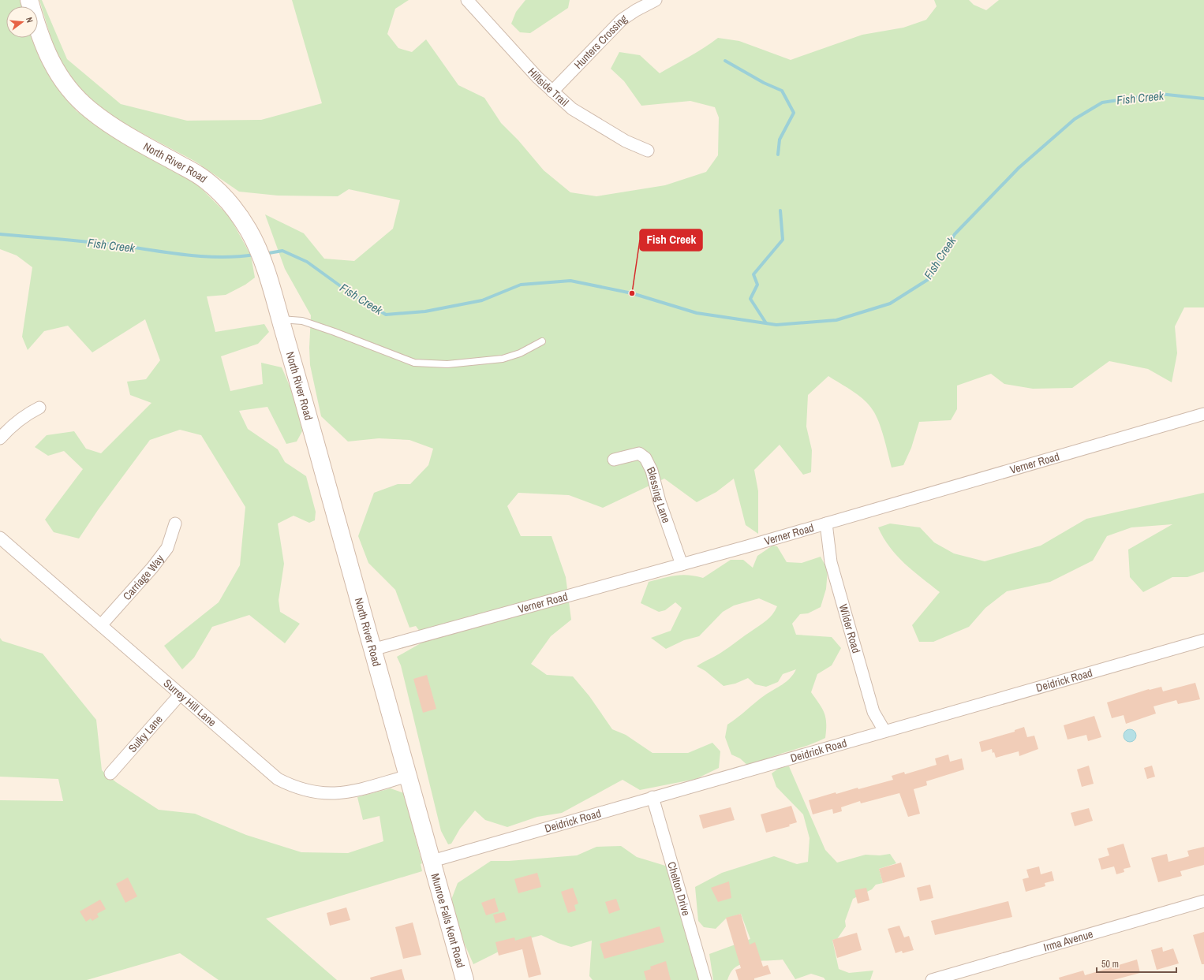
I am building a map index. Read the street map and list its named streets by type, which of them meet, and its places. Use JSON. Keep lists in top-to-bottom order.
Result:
{
  "streets": {
    "street": [
      "Hunters Crossing",
      "Hillside Trail",
      "North River Road",
      "Verner Road",
      "Blessing Lane",
      "Carriage Way",
      "Wilder Road",
      "Deidrick Road",
      "Surrey Hill Lane",
      "Sulky Lane",
      "Chelton Drive",
      "Munroe Falls Kent Road",
      "Irma Avenue"
    ]
  },
  "crossings": [
    ["Hunters Crossing", "Hillside Trail"],
    ["North River Road", "Verner Road"],
    ["North River Road", "Deidrick Road"],
    ["North River Road", "Surrey Hill Lane"],
    ["North River Road", "Munroe Falls Kent Road"],
    ["Verner Road", "Blessing Lane"],
    ["Verner Road", "Wilder Road"],
    ["Carriage Way", "Surrey Hill Lane"],
    ["Wilder Road", "Deidrick Road"],
    ["Deidrick Road", "Chelton Drive"],
    ["Deidrick Road", "Munroe Falls Kent Road"],
    ["Surrey Hill Lane", "Sulky Lane"]
  ],
  "water": ["Fish Creek"],
  "places": ["Fish Creek"],
  "scale_bar": "50 m",
  "north": "right"
}
